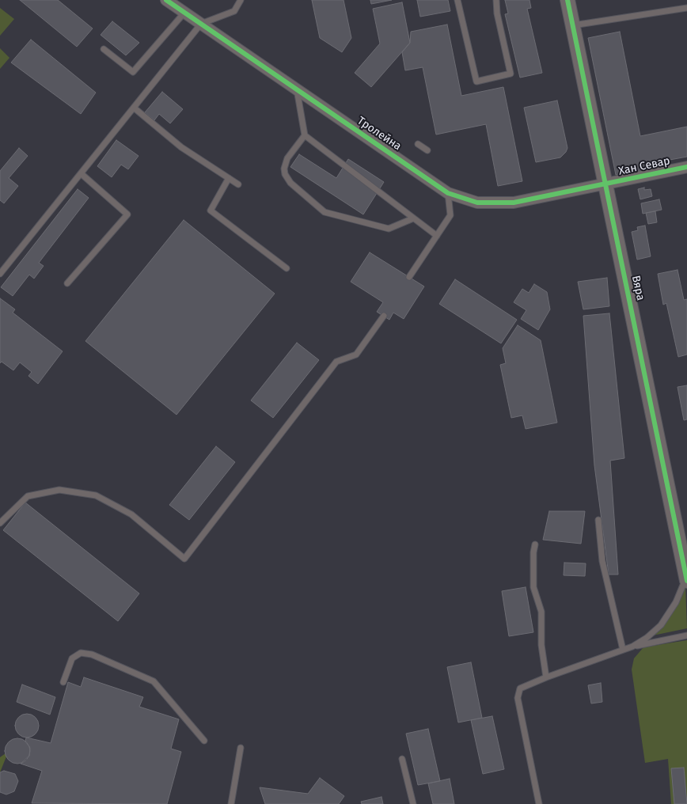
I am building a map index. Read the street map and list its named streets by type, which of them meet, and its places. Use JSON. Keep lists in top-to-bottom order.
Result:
{
  "streets": {
    "street": ["Тролейна", "Хан Севар", "Вяра"]
  },
  "crossings": [
    ["Тролейна", "Хан Севар"],
    ["Тролейна", "Вяра"],
    ["Хан Севар", "Вяра"]
  ]
}
